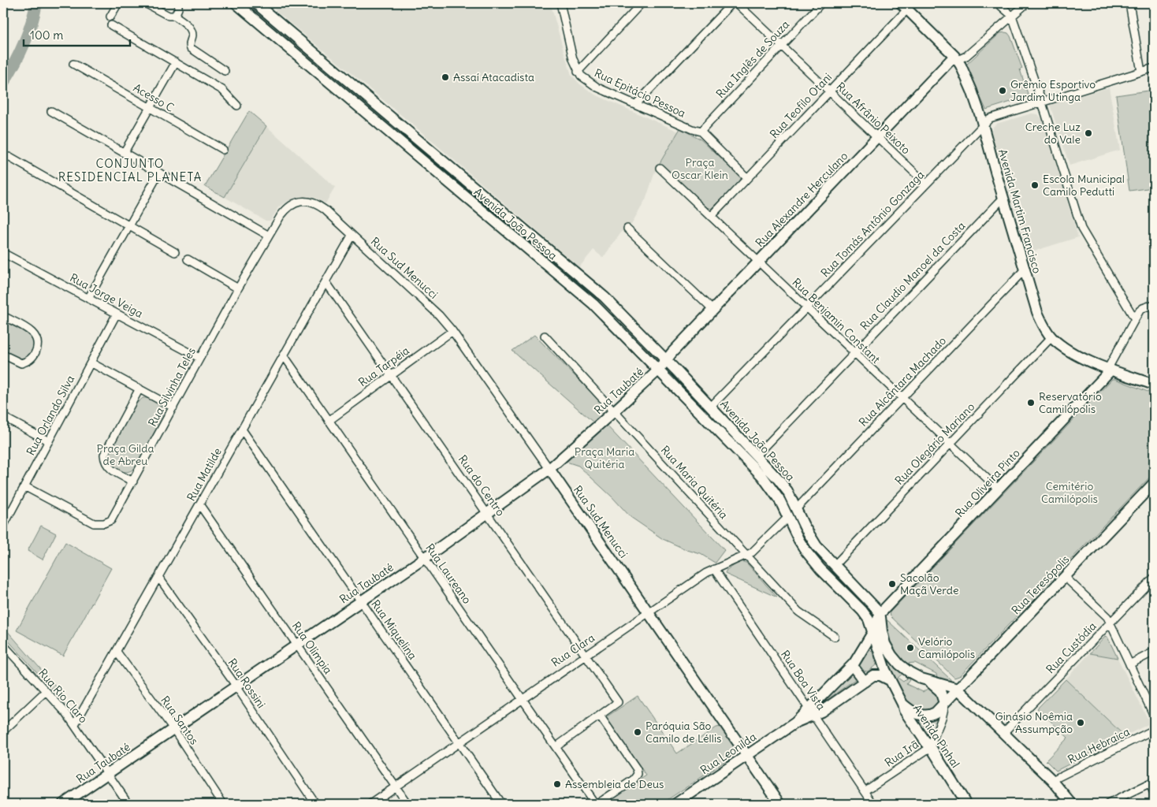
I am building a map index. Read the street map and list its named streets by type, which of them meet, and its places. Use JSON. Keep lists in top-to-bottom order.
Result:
{
  "streets": {
    "main road": [
      "Rua Alexandre Herculano",
      "Avenida Martim Francisco",
      "Avenida João Pessoa",
      "Rua Sud Menucci",
      "Rua Taubaté",
      "Rua Oliveira Pinto",
      "Rua Teresópolis",
      "Avenida Pinhal",
      "Rua Leonilda"
    ],
    "street": [
      "Rua Inglês de Souza",
      "Rua Epitácio Pessoa",
      "Acesso C",
      "Rua Teofilo Otani",
      "Rua Afrânio Peixoto",
      "Rua Tomás Antônio Gonzaga",
      "Rua Claudio Manoel da Costa",
      "Rua Jorge Veiga",
      "Rua Benjamin Constant",
      "Rua Tarpéia",
      "Rua Alcântara Machado",
      "Rua Silvinha Teles",
      "Rua Orlando Silva",
      "Rua Olegário Mariano",
      "Rua Matilde",
      "Rua Maria Quitéria",
      "Rua do Centro",
      "Rua Laureano",
      "Rua Miquelina",
      "Rua Olímpia",
      "Rua Custódia",
      "Rua Clara",
      "Rua Boa Vista",
      "Rua Rossini",
      "Rua Rio Claro",
      "Rua Santos",
      "Rua Hebraica",
      "Rua Irã"
    ]
  },
  "crossings": [
    ["Rua Inglês de Souza", "Rua Epitácio Pessoa"],
    ["Rua Inglês de Souza", "Rua Afrânio Peixoto"],
    ["Rua Epitácio Pessoa", "Rua Teofilo Otani"],
    ["Rua Teofilo Otani", "Rua Afrânio Peixoto"],
    ["Rua Teofilo Otani", "Avenida Martim Francisco"],
    ["Rua Teofilo Otani", "Rua Benjamin Constant"],
    ["Rua Afrânio Peixoto", "Rua Alexandre Herculano"],
    ["Rua Afrânio Peixoto", "Rua Tomás Antônio Gonzaga"],
    ["Rua Alexandre Herculano", "Avenida Martim Francisco"],
    ["Rua Alexandre Herculano", "Avenida João Pessoa"],
    ["Rua Alexandre Herculano", "Rua Benjamin Constant"],
    ["Rua Alexandre Herculano", "Rua Taubaté"],
    ["Avenida Martim Francisco", "Rua Tomás Antônio Gonzaga"],
    ["Avenida Martim Francisco", "Rua Claudio Manoel da Costa"],
    ["Avenida Martim Francisco", "Rua Alcântara Machado"],
    ["Avenida Martim Francisco", "Rua Olegário Mariano"],
    ["Avenida Martim Francisco", "Rua Oliveira Pinto"],
    ["Avenida João Pessoa", "Rua Tomás Antônio Gonzaga"],
    ["Avenida João Pessoa", "Rua Claudio Manoel da Costa"],
    ["Avenida João Pessoa", "Rua Alcântara Machado"],
    ["Avenida João Pessoa", "Rua Taubaté"],
    ["Avenida João Pessoa", "Rua Olegário Mariano"],
    ["Avenida João Pessoa", "Rua Oliveira Pinto"],
    ["Avenida João Pessoa", "Rua Clara"],
    ["Avenida João Pessoa", "Avenida Pinhal"],
    ["Rua Tomás Antônio Gonzaga", "Rua Benjamin Constant"],
    ["Rua Sud Menucci", "Rua Tarpéia"],
    ["Rua Sud Menucci", "Rua Silvinha Teles"],
    ["Rua Sud Menucci", "Rua Taubaté"],
    ["Rua Sud Menucci", "Rua Matilde"],
    ["Rua Sud Menucci", "Rua Clara"],
    ["Rua Sud Menucci", "Rua Leonilda"],
    ["Rua Claudio Manoel da Costa", "Rua Benjamin Constant"],
    ["Rua Jorge Veiga", "Rua Silvinha Teles"],
    ["Rua Jorge Veiga", "Rua Orlando Silva"],
    ["Rua Benjamin Constant", "Rua Alcântara Machado"],
    ["Rua Benjamin Constant", "Rua Olegário Mariano"],
    ["Rua Benjamin Constant", "Rua Oliveira Pinto"],
    ["Rua Tarpéia", "Rua do Centro"],
    ["Rua Tarpéia", "Rua Laureano"],
    ["Rua Silvinha Teles", "Rua Orlando Silva"],
    ["Rua Taubaté", "Rua Maria Quitéria"],
    ["Rua Taubaté", "Rua do Centro"],
    ["Rua Taubaté", "Rua Laureano"],
    ["Rua Taubaté", "Rua Miquelina"],
    ["Rua Taubaté", "Rua Olímpia"],
    ["Rua Taubaté", "Rua Rossini"],
    ["Rua Taubaté", "Rua Rio Claro"],
    ["Rua Taubaté", "Rua Santos"],
    ["Rua Matilde", "Rua do Centro"],
    ["Rua Matilde", "Rua Laureano"],
    ["Rua Matilde", "Rua Miquelina"],
    ["Rua Matilde", "Rua Olímpia"],
    ["Rua Matilde", "Rua Rossini"],
    ["Rua Matilde", "Rua Rio Claro"],
    ["Rua Matilde", "Rua Santos"],
    ["Rua Maria Quitéria", "Rua Clara"],
    ["Rua do Centro", "Rua Clara"],
    ["Rua Laureano", "Rua Clara"],
    ["Rua Teresópolis", "Avenida Pinhal"],
    ["Rua Teresópolis", "Rua Irã"],
    ["Rua Miquelina", "Rua Clara"],
    ["Rua Olímpia", "Rua Clara"],
    ["Rua Clara", "Rua Boa Vista"],
    ["Rua Boa Vista", "Rua Leonilda"],
    ["Rua Boa Vista", "Rua Irã"],
    ["Avenida Pinhal", "Rua Irã"]
  ],
  "districts": ["CONJUNTO RESIDENCIAL PLANETA"],
  "parks": [
    "Praça Oscar Klein",
    "Praça Gilda de Abreu",
    "Praça Maria Quitéria",
    "Cemitério Camilópolis"
  ],
  "places": [
    "Assaí Atacadista",
    "Grêmio Esportivo Jardim Utinga",
    "Creche Luz do Vale",
    "Escola Municipal Camilo Pedutti",
    "Reservatório Camilópolis",
    "Sacolão Maçã Verde",
    "Velório Camilópolis",
    "Ginásio Noêmia Assumpção",
    "Paróquia São Camilo de Léllis",
    "Assembleia de Deus"
  ],
  "scale_bar": "100 m"
}
